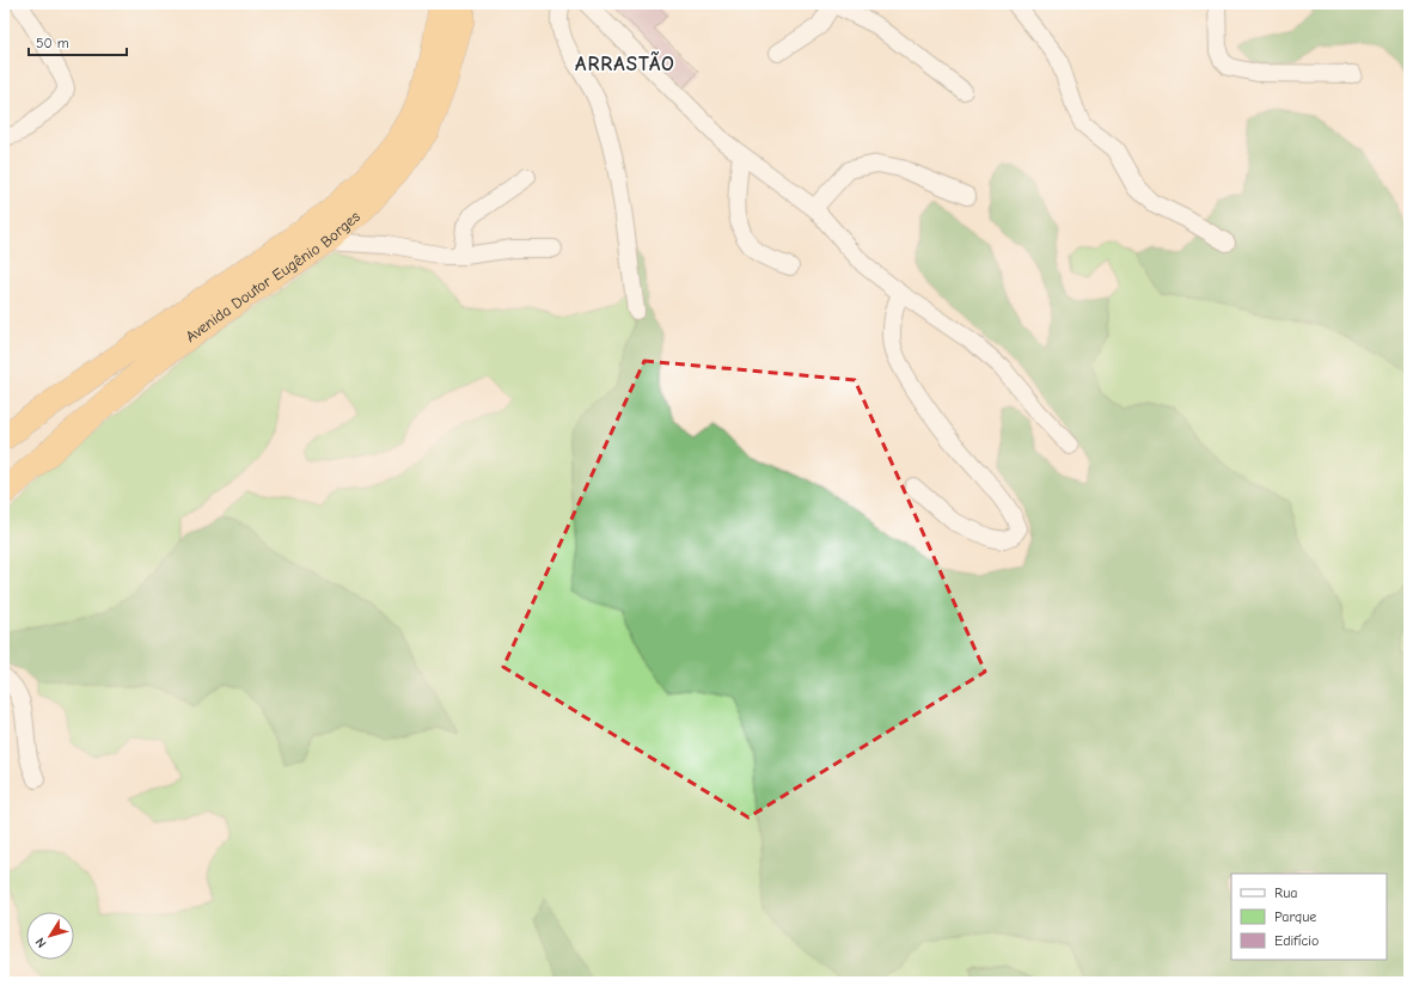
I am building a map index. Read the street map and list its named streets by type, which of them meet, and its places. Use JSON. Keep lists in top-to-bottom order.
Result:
{
  "streets": {
    "highway": ["Avenida Doutor Eugênio Borges"]
  },
  "districts": ["ARRASTÃO"],
  "legend": ["Rua", "Parque", "Edifício"],
  "scale_bar": "50 m",
  "north": "bottom left"
}
